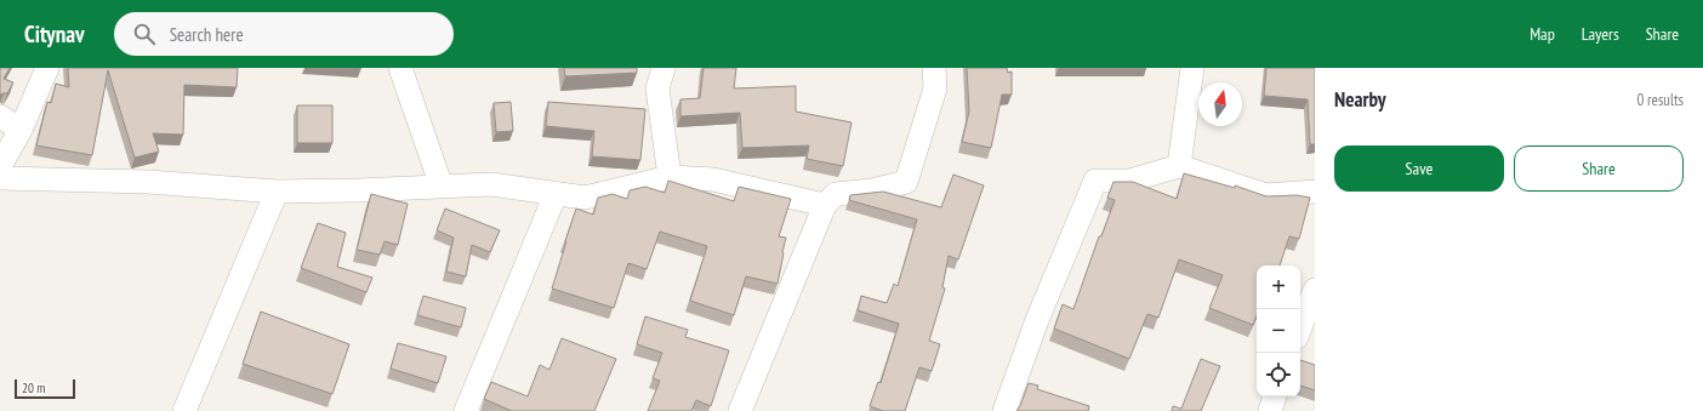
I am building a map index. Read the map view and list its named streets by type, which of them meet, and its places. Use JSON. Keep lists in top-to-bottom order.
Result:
{
  "scale_bar": "20 m",
  "north": "top",
  "page": {
    "header": "Citynav",
    "search": "Search here",
    "nav": ["Map", "Layers", "Share"],
    "heading": ["Nearby", "0 results"],
    "buttons": ["Save", "Share"],
    "map_buttons": ["+", "−"],
    "scale": "20 m"
  }
}
